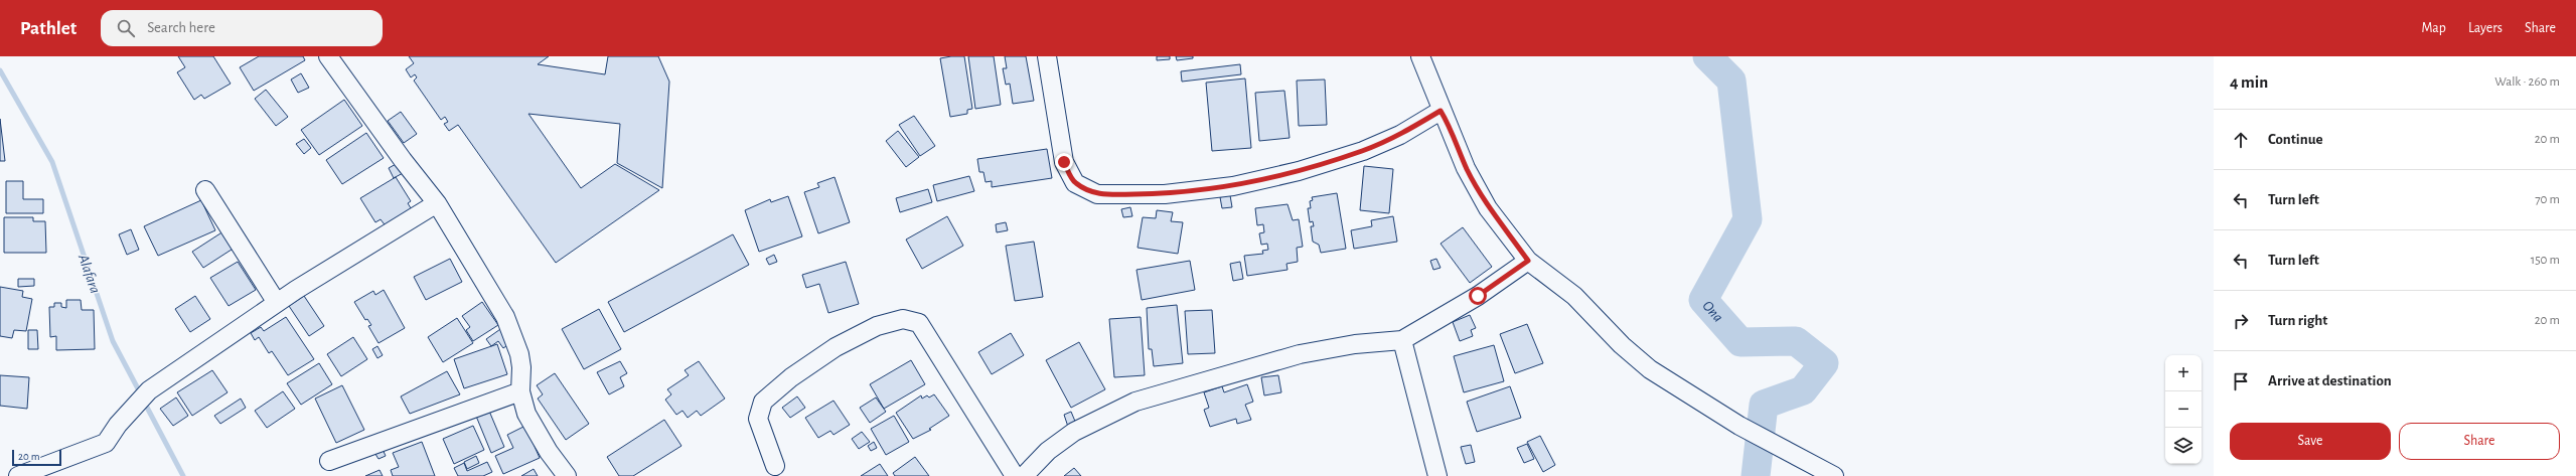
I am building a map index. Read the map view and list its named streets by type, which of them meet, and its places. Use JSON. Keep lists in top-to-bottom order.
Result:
{
  "water": ["Alafara", "Ona"],
  "scale_bar": "20 m",
  "page": {
    "header": "Pathlet",
    "search": "Search here",
    "nav": ["Map", "Layers", "Share"],
    "heading": ["4 min", "Walk · 260 m"],
    "list": [
      ["Continue", "20 m"],
      ["Turn left", "70 m"],
      ["Turn left", "150 m"],
      ["Turn right", "20 m"],
      "Arrive at destination"
    ],
    "map_buttons": ["+", "−"],
    "buttons": ["Save", "Share"],
    "scale": "20 m"
  }
}
